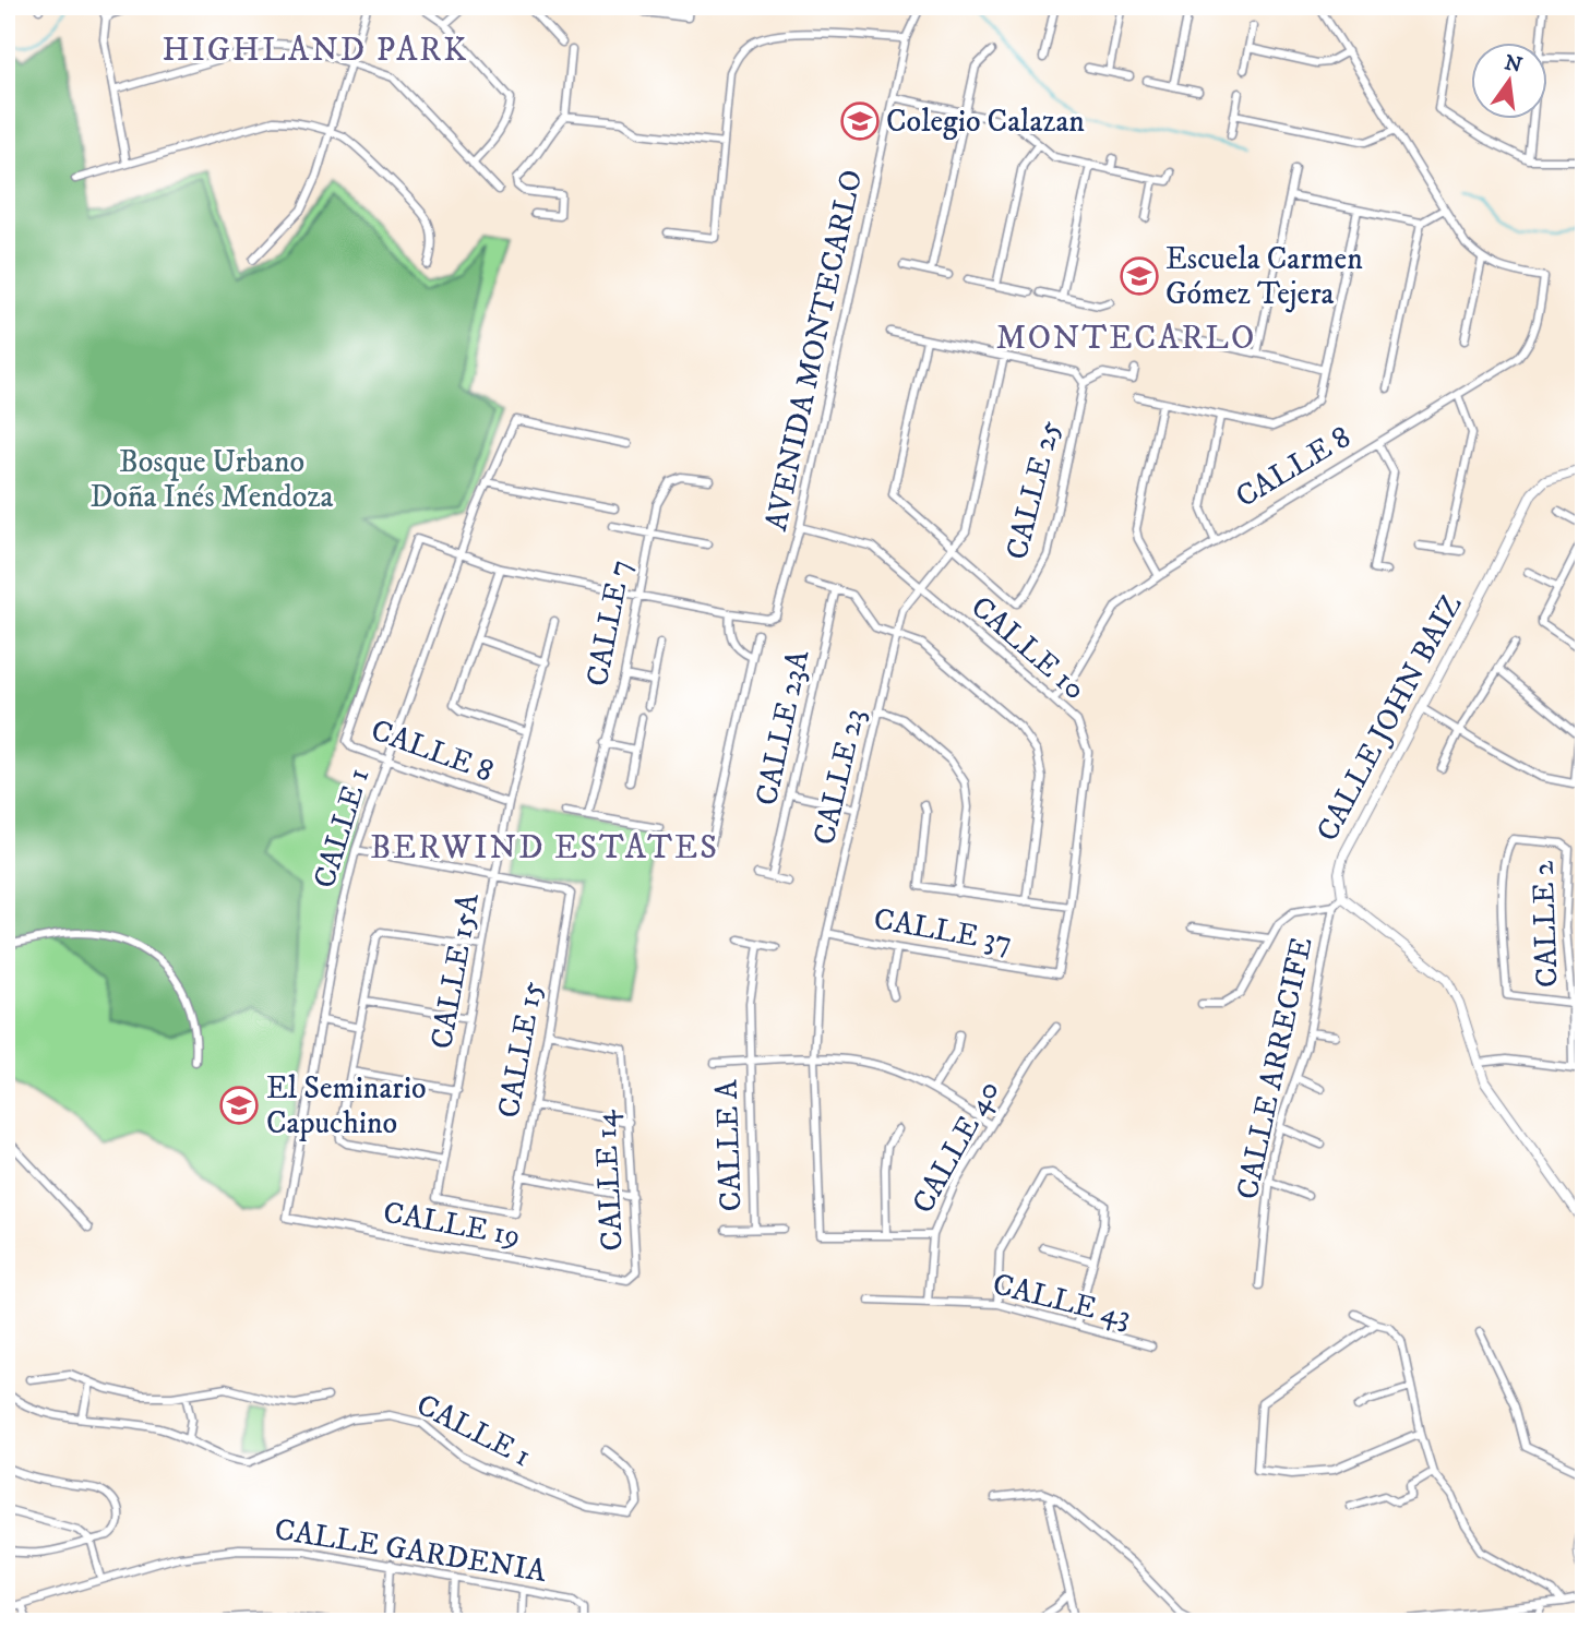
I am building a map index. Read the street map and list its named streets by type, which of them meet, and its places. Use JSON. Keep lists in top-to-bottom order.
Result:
{
  "streets": {
    "street": [
      "AVENIDA MONTECARLO",
      "CALLE 8",
      "CALLE 25",
      "CALLE 7",
      "CALLE 10",
      "CALLE JOHN BAIZ",
      "CALLE 23A",
      "CALLE 23",
      "CALLE 1",
      "CALLE 2",
      "CALLE 37",
      "CALLE 15A",
      "CALLE 15",
      "CALLE ARRECIFE",
      "CALLE A",
      "CALLE 40",
      "CALLE 14",
      "CALLE 19",
      "CALLE 43",
      "CALLE GARDENIA"
    ]
  },
  "crossings": [
    ["AVENIDA MONTECARLO", "CALLE 10"],
    ["CALLE 8", "CALLE 10"],
    ["CALLE 8", "CALLE 1"],
    ["CALLE 8", "CALLE 15A"],
    ["CALLE 25", "CALLE 23"],
    ["CALLE 10", "CALLE 23"],
    ["CALLE 10", "CALLE 37"],
    ["CALLE 23", "CALLE 37"],
    ["CALLE 1", "CALLE 19"],
    ["CALLE 15A", "CALLE 15"],
    ["CALLE 15", "CALLE 14"],
    ["CALLE 40", "CALLE 43"],
    ["CALLE 14", "CALLE 19"]
  ],
  "districts": ["HIGHLAND PARK", "MONTECARLO", "BERWIND ESTATES"],
  "parks": ["Bosque Urbano Doña Inés Mendoza"],
  "places": {
    "school or university": ["Colegio Calazan", "Escuela Carmen Gómez Tejera", "El Seminario Capuchino"]
  },
  "north": "top"
}
